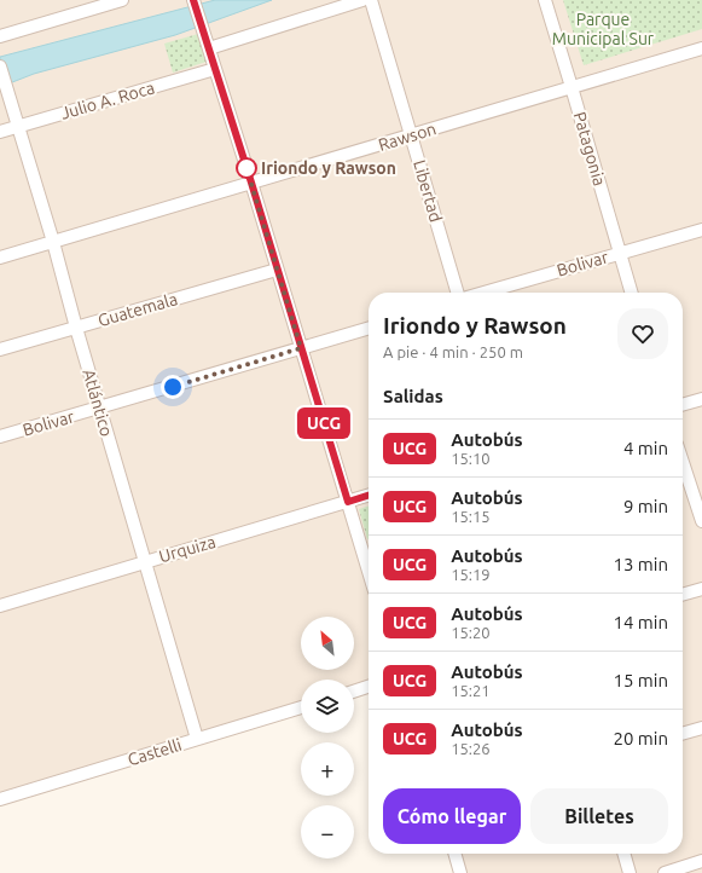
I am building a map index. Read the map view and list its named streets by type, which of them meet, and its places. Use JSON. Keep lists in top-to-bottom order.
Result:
{
  "streets": {
    "street": [
      "Julio A. Roca",
      "Rawson",
      "Patagonia",
      "Libertad",
      "Bolivar",
      "Guatemala",
      "Atlántico",
      "Urquiza",
      "Castelli"
    ]
  },
  "crossings": [
    ["Julio A. Roca", "Atlántico"],
    ["Rawson", "Patagonia"],
    ["Rawson", "Libertad"],
    ["Rawson", "Atlántico"],
    ["Patagonia", "Bolivar"],
    ["Bolivar", "Atlántico"],
    ["Guatemala", "Atlántico"],
    ["Atlántico", "Urquiza"],
    ["Atlántico", "Castelli"]
  ],
  "parks": ["Parque Municipal Sur"],
  "places": ["Iriondo y Rawson"],
  "lines": ["bus line UCG"],
  "north": "top left",
  "page": {
    "on_map": "UCG",
    "heading": [
      ["Iriondo y Rawson", "A pie · 4 min · 250 m"],
      "Salidas"
    ],
    "list": [
      {
        "mark": "UCG",
        "name": "Autobús",
        "note": "15:10",
        "value": "4 min"
      },
      {
        "mark": "UCG",
        "name": "Autobús",
        "note": "15:15",
        "value": "9 min"
      },
      {
        "mark": "UCG",
        "name": "Autobús",
        "note": "15:19",
        "value": "13 min"
      },
      {
        "mark": "UCG",
        "name": "Autobús",
        "note": "15:20",
        "value": "14 min"
      },
      {
        "mark": "UCG",
        "name": "Autobús",
        "note": "15:21",
        "value": "15 min"
      },
      {
        "mark": "UCG",
        "name": "Autobús",
        "note": "15:26",
        "value": "20 min"
      }
    ],
    "map_buttons": ["+", "−"],
    "buttons": ["Cómo llegar", "Billetes"]
  }
}
